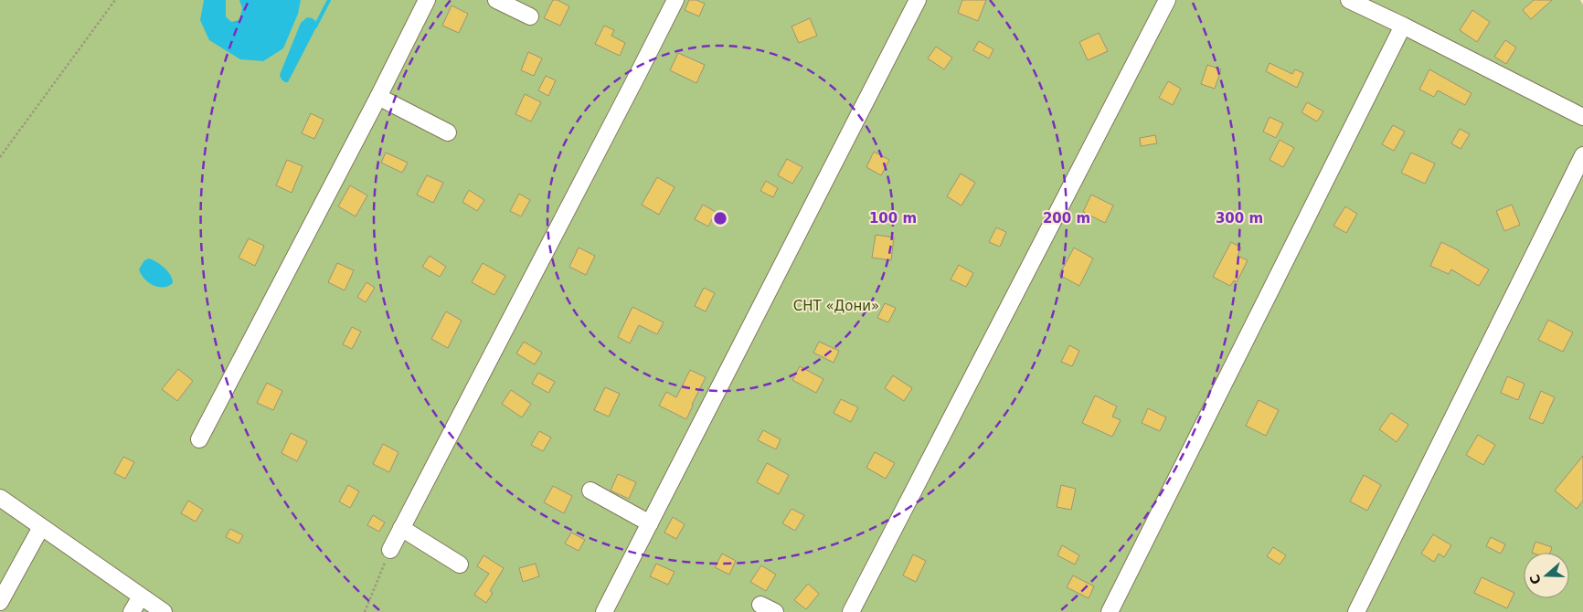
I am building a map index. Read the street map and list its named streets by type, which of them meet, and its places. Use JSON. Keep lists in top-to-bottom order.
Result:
{
  "parks": ["СНТ «Дони»"],
  "north": "left",
  "rings": ["100 m", "200 m", "300 m"]
}
